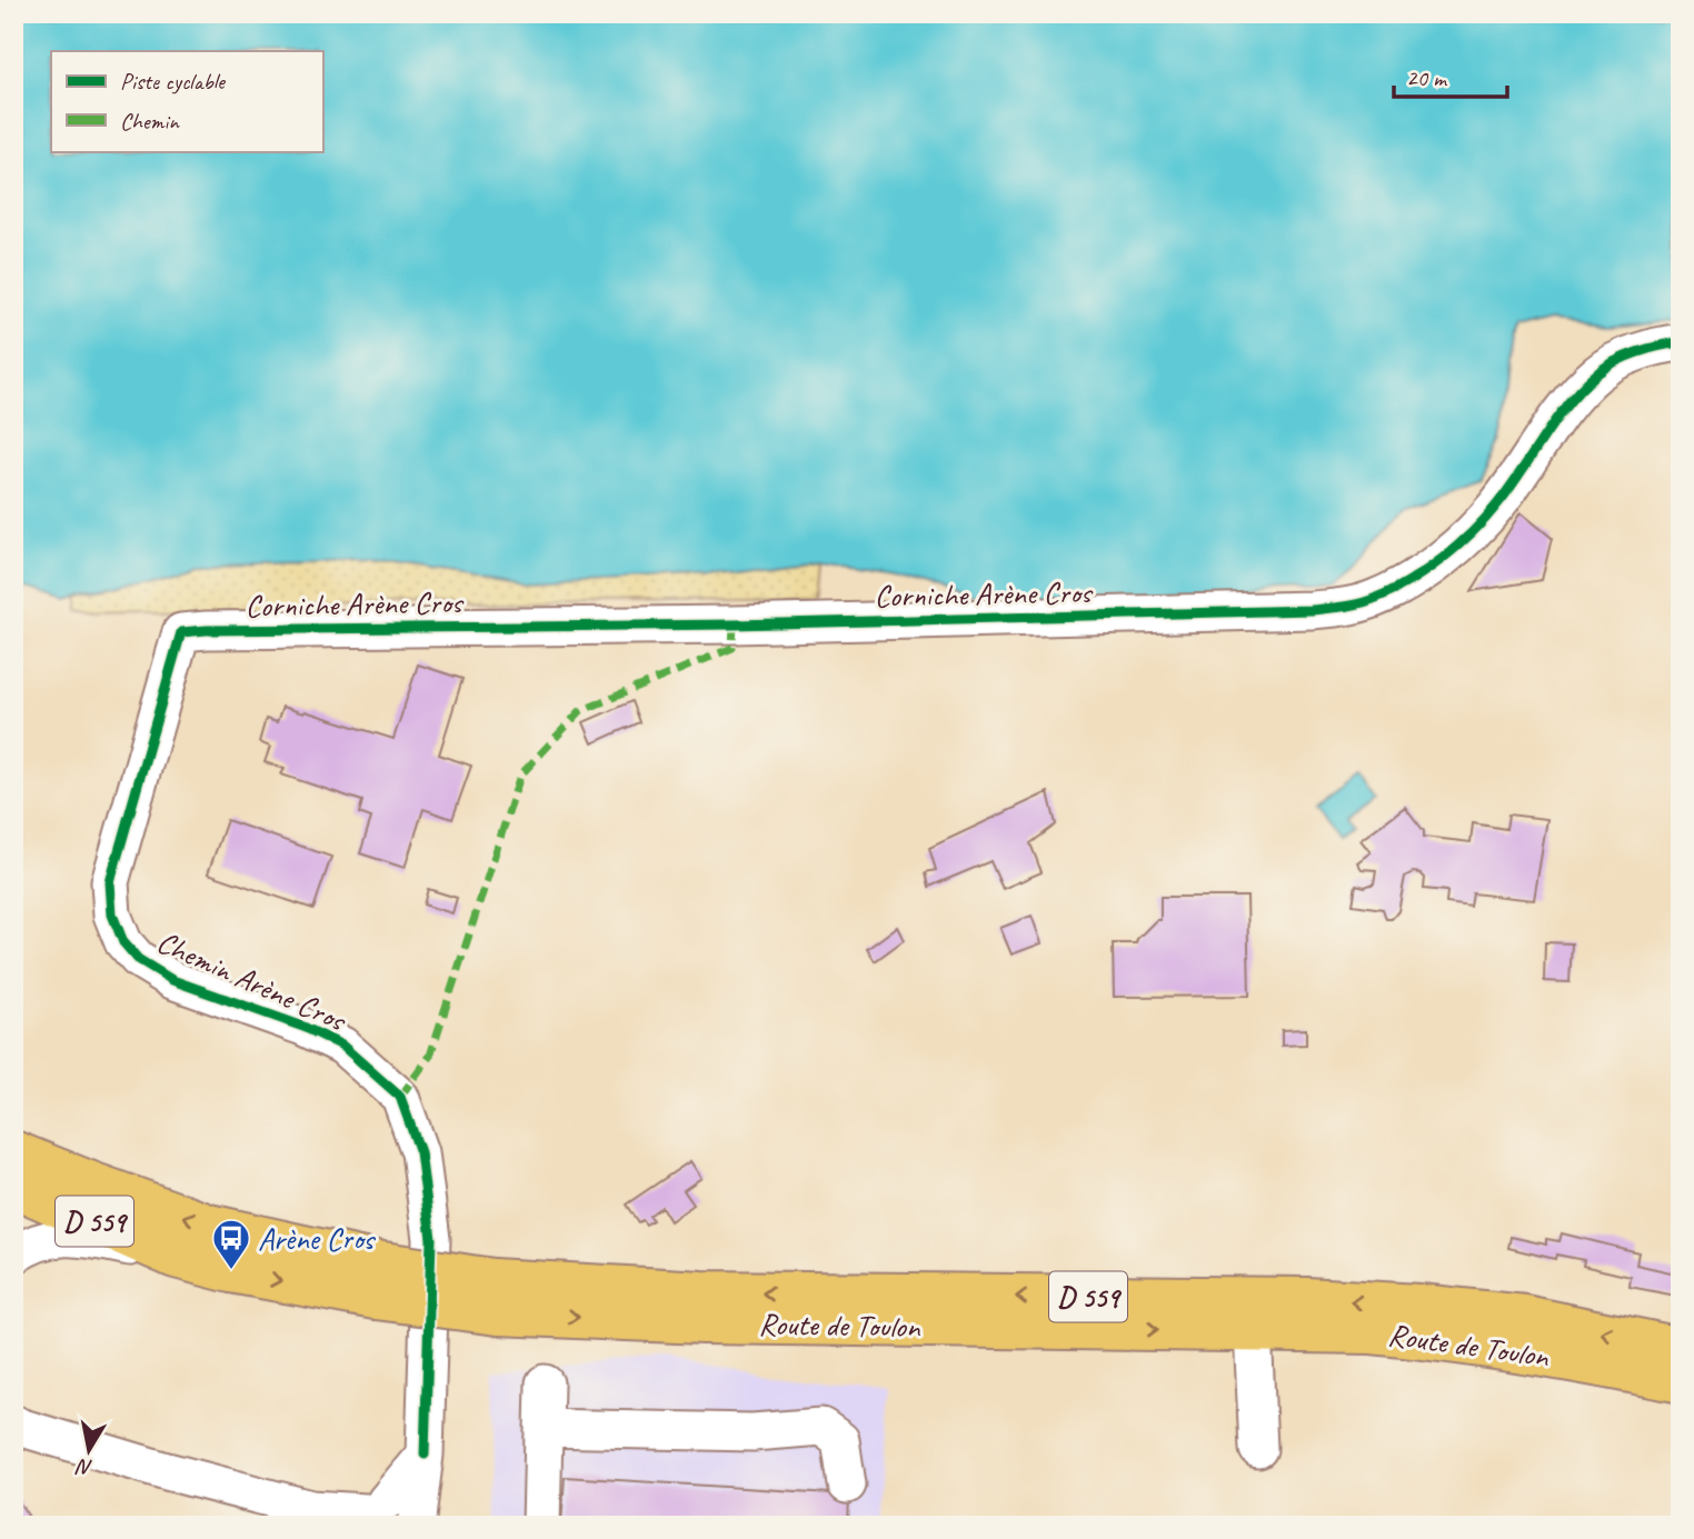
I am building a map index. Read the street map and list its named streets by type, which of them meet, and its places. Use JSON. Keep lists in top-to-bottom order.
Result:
{
  "streets": {
    "main road": ["D 559", "Route de Toulon"],
    "street": ["Corniche Arène Cros", "Chemin Arène Cros"]
  },
  "crossings": [
    ["Corniche Arène Cros", "Chemin Arène Cros"]
  ],
  "places": {
    "bus stop": ["Arène Cros"]
  },
  "legend": ["Piste cyclable", "Chemin"],
  "scale_bar": "20 m",
  "north": "bottom"
}
